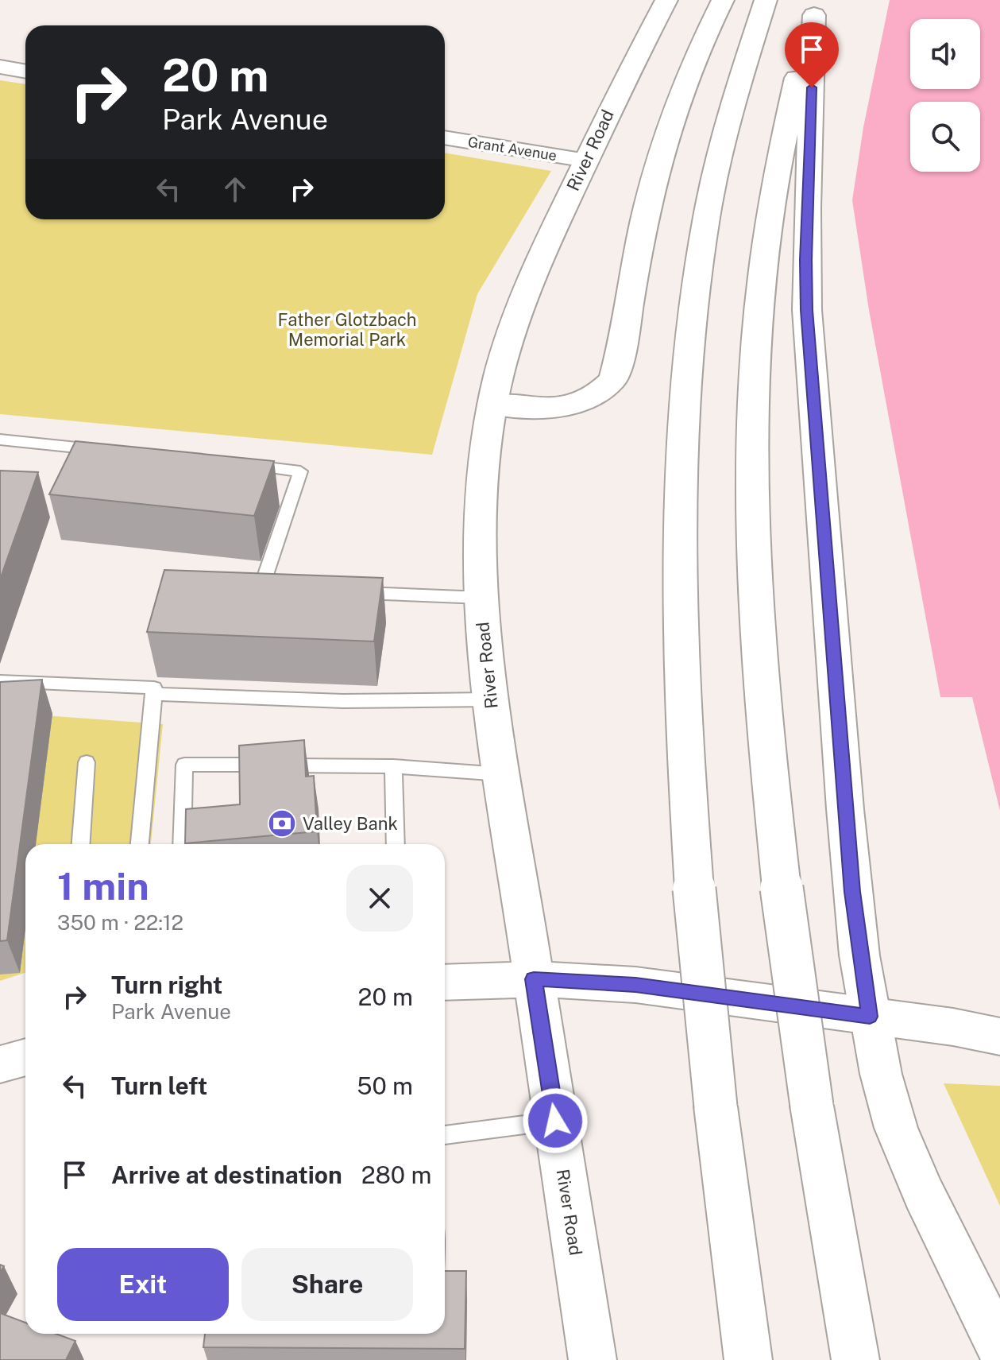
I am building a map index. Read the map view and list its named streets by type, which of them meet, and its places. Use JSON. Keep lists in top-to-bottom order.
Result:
{
  "streets": {
    "main road": ["River Road"],
    "street": ["Grant Avenue"]
  },
  "crossings": [
    ["Grant Avenue", "River Road"]
  ],
  "parks": ["Father Glotzbach Memorial Park"],
  "places": {
    "bank": ["Valley Bank"]
  },
  "page": {
    "turn": ["20 m", "Park Avenue"],
    "heading": ["1 min", "350 m · 22:12"],
    "list": [
      {
        "name": "Turn right",
        "note": "Park Avenue",
        "value": "20 m"
      },
      {
        "name": "Turn left",
        "value": "50 m"
      },
      {
        "name": "Arrive at destination",
        "value": "280 m"
      }
    ],
    "buttons": ["Exit", "Share"]
  }
}
